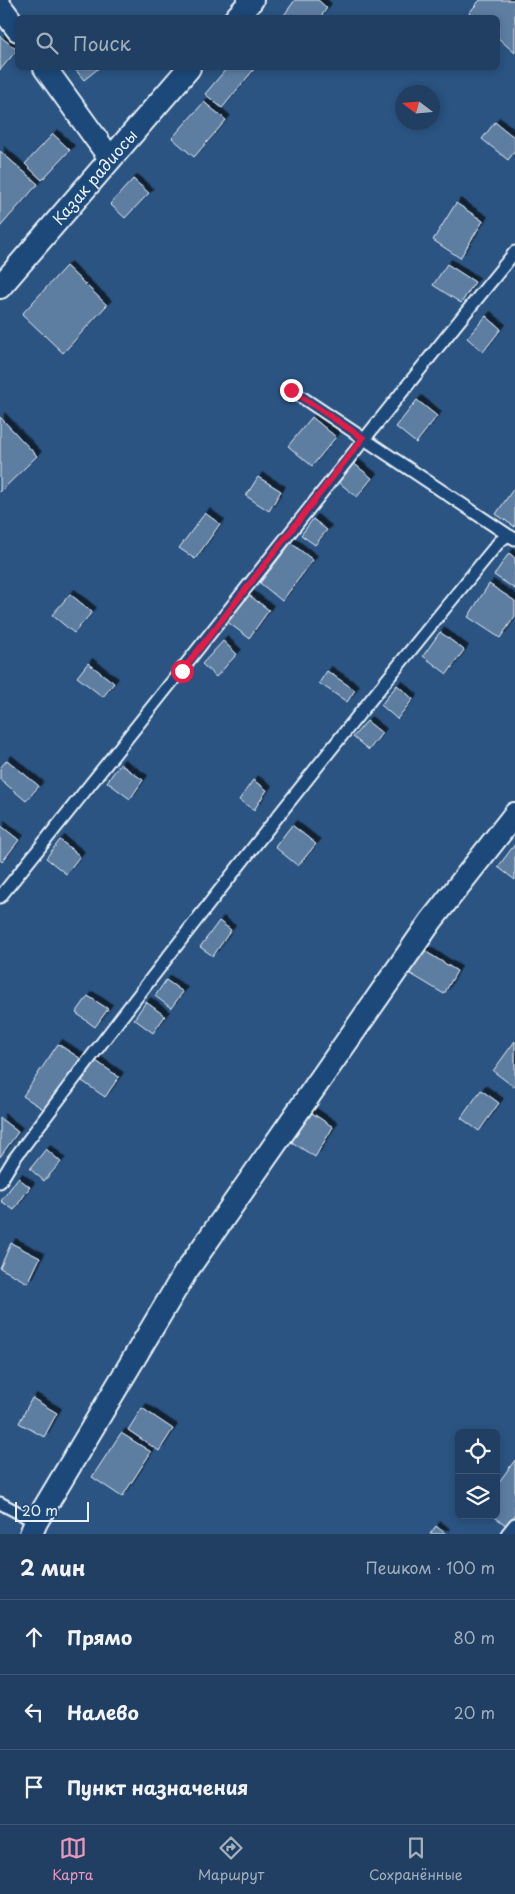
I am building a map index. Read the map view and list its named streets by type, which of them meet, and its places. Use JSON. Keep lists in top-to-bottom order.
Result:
{
  "streets": {
    "street": ["Казак радиосы"]
  },
  "scale_bar": "20 m",
  "north": "left",
  "page": {
    "search": "Поиск",
    "scale": "20 m",
    "heading": ["2 мин", "Пешком · 100 m"],
    "list": [
      ["Прямо", "80 m"],
      ["Налево", "20 m"],
      "Пункт назначения"
    ],
    "nav": ["Карта", "Маршрут", "Сохранённые"]
  }
}
